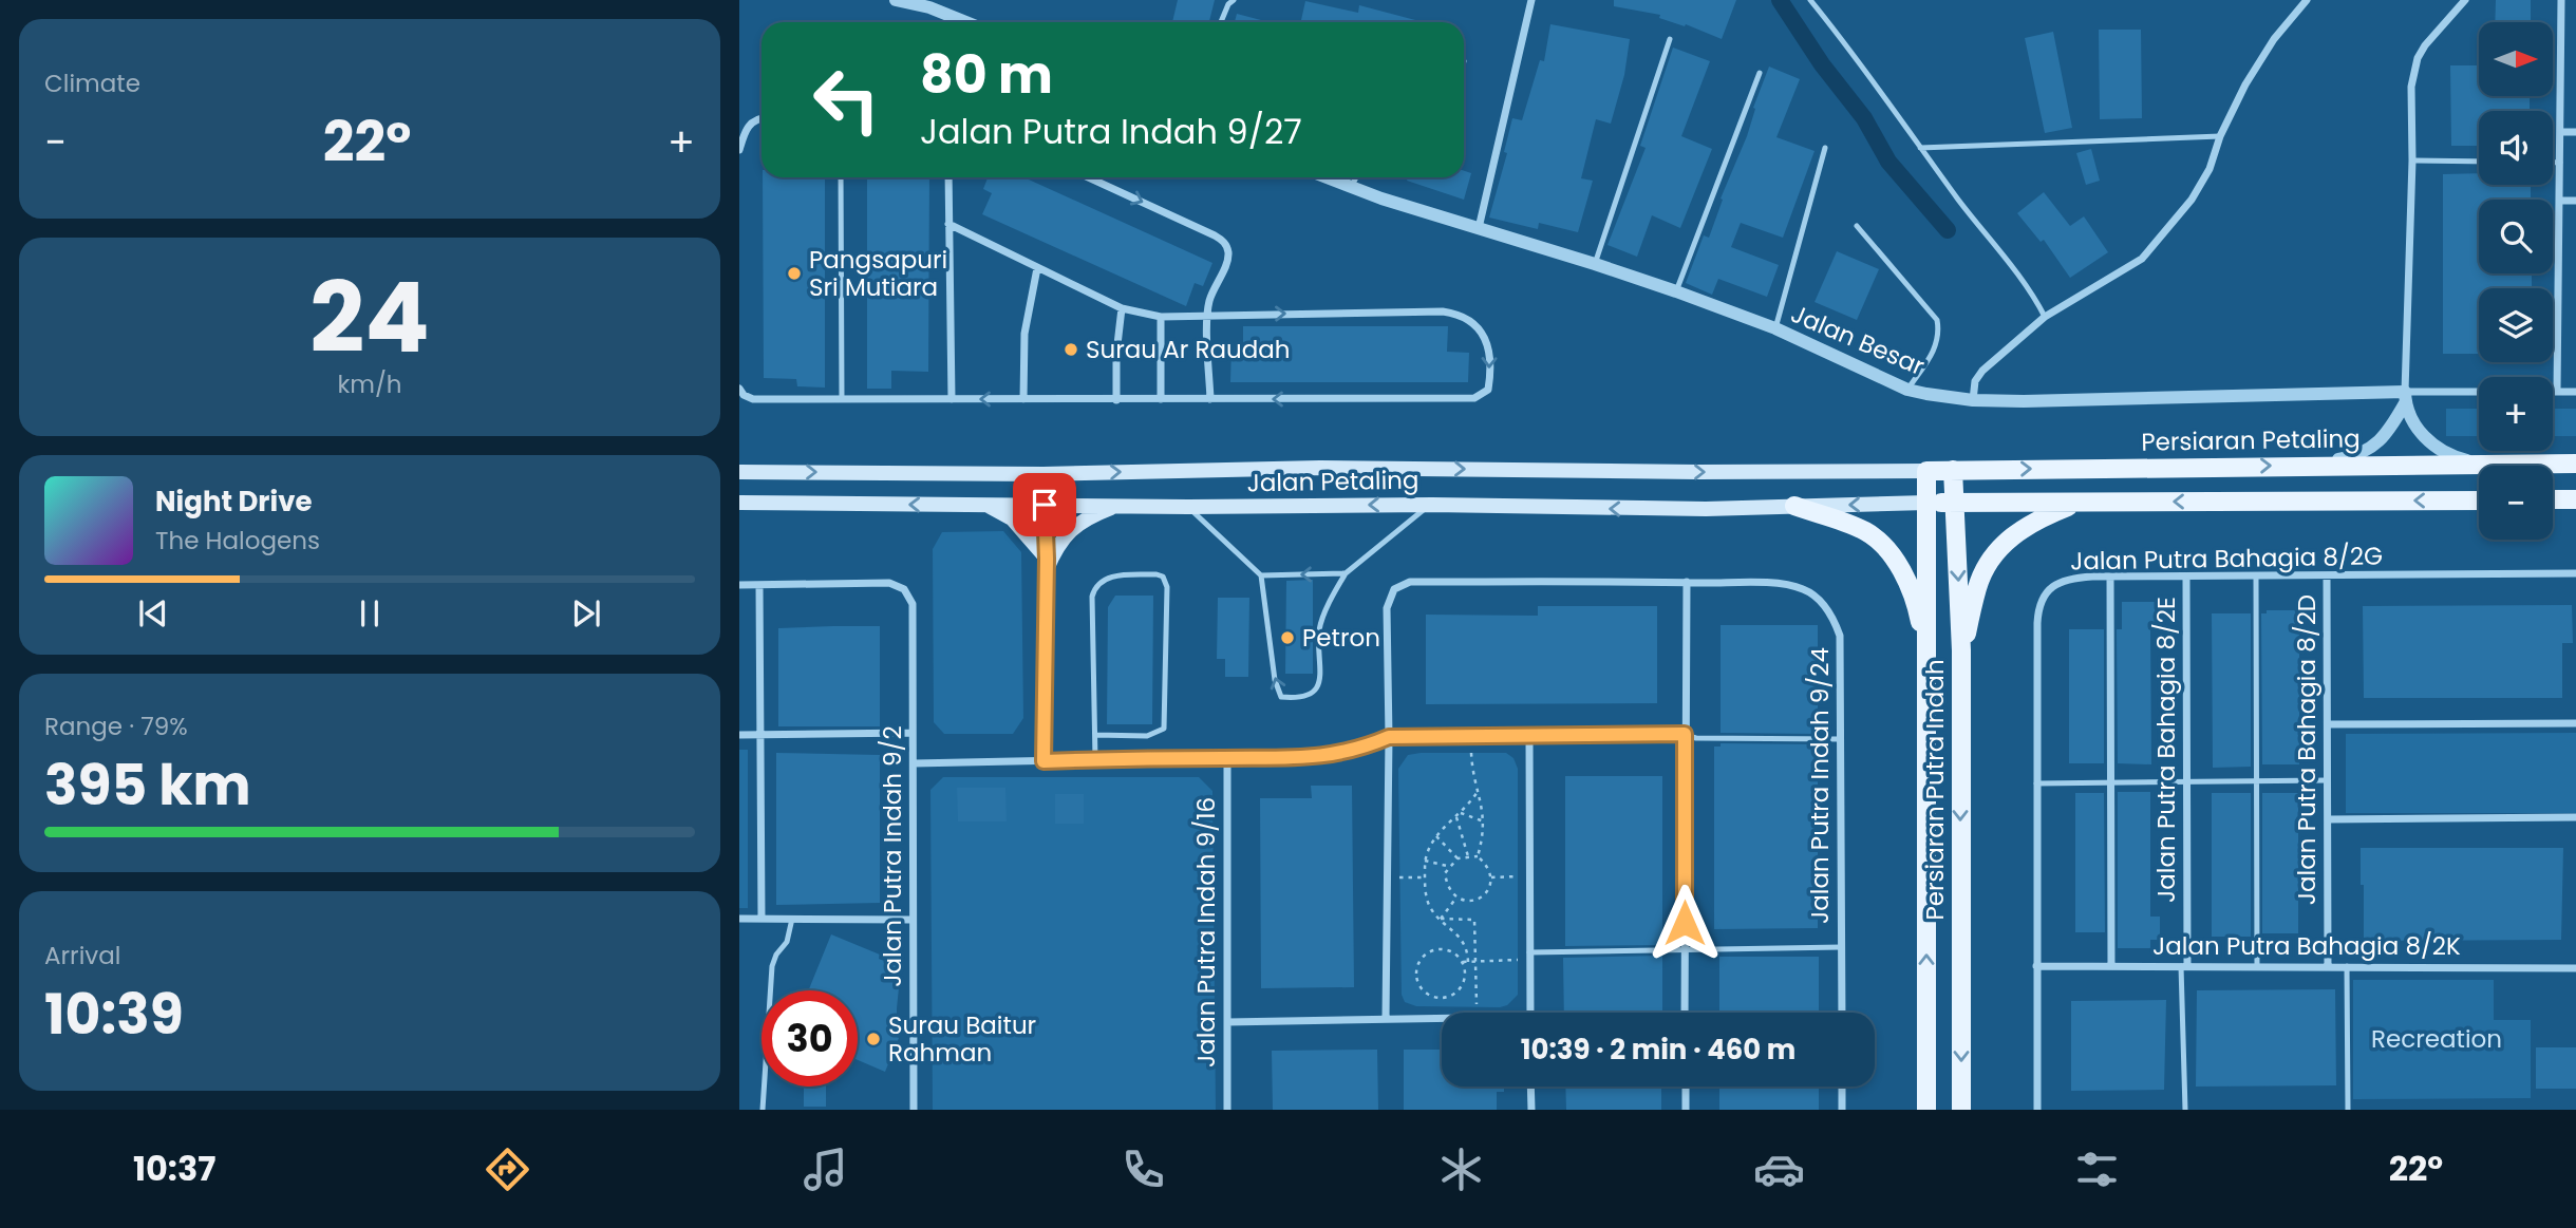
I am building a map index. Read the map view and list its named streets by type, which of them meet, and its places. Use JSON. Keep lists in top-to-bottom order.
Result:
{
  "streets": {
    "main road": ["Persiaran Petaling", "Jalan Petaling", "Persiaran Putra Indah"],
    "street": [
      "Jalan Besar",
      "Jalan Putra Bahagia 8/2G",
      "Jalan Putra Bahagia 8/2E",
      "Jalan Putra Bahagia 8/2D",
      "Jalan Putra Indah 9/24",
      "Jalan Putra Indah 9/2",
      "Jalan Putra Indah 9/16",
      "Jalan Putra Bahagia 8/2K"
    ]
  },
  "crossings": [
    ["Persiaran Petaling", "Jalan Petaling"],
    ["Persiaran Petaling", "Persiaran Putra Indah"],
    ["Jalan Petaling", "Persiaran Putra Indah"],
    ["Jalan Putra Bahagia 8/2G", "Jalan Putra Bahagia 8/2E"],
    ["Jalan Putra Bahagia 8/2G", "Jalan Putra Bahagia 8/2D"],
    ["Jalan Putra Bahagia 8/2G", "Jalan Putra Bahagia 8/2K"],
    ["Jalan Putra Bahagia 8/2E", "Jalan Putra Bahagia 8/2K"],
    ["Jalan Putra Bahagia 8/2D", "Jalan Putra Bahagia 8/2K"]
  ],
  "parks": ["Recreation"],
  "places": [
    "Pangsapuri Sri Mutiara",
    "Surau Ar Raudah",
    "Petron",
    "Surau Baitur Rahman"
  ],
  "north": "right",
  "page": {
    "tile": [
      "Climate",
      ["24", "km/h"],
      ["Range · 79%", "395 km"],
      ["Arrival", "10:39"]
    ],
    "map_buttons": ["+", "−"],
    "turn": ["80 m", "Jalan Putra Indah 9/27"],
    "heat": ["−", "22°", "+"],
    "song": ["Night Drive", "The Halogens"],
    "limit": "30",
    "trip": "10:39 · 2 min · 460 m",
    "tabs": ["10:37", "22°"]
  }
}
